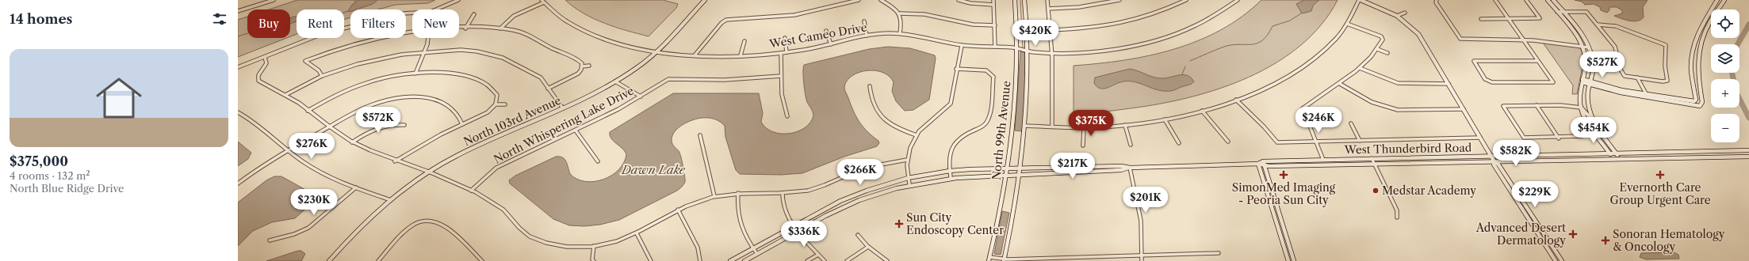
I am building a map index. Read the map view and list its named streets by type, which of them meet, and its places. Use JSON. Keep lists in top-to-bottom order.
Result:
{
  "streets": {
    "main road": ["North 103rd Avenue", "North 99th Avenue", "West Thunderbird Road"],
    "street": ["West Cameo Drive", "North Whispering Lake Drive"]
  },
  "crossings": [
    ["West Cameo Drive", "North 103rd Avenue"],
    ["West Cameo Drive", "North 99th Avenue"],
    ["North 99th Avenue", "West Thunderbird Road"]
  ],
  "water": ["Dawn Lake"],
  "places": {
    "health": [
      "SimonMed Imaging - Peoria Sun City",
      "Evernorth Care Group Urgent Care",
      "Sun City Endoscopy Center",
      "Advanced Desert Dermatology",
      "Sonoran Hematology & Oncology"
    ],
    "other": ["Medstar Academy"]
  },
  "page": {
    "heading": "14 homes",
    "map_buttons": ["+", "−"],
    "chip": [
      "Buy",
      "Rent",
      "Filters",
      "New"
    ],
    "price": [
      "$420K",
      "$527K",
      "$572K",
      "$246K",
      "$375K",
      "$454K",
      "$276K",
      "$582K",
      "$217K",
      "$266K",
      "$229K",
      "$201K",
      "$230K",
      "$336K"
    ],
    "list": [
      {
        "name": "$375,000",
        "note": "4 rooms · 132 m² · North Blue Ridge Drive"
      }
    ]
  }
}
